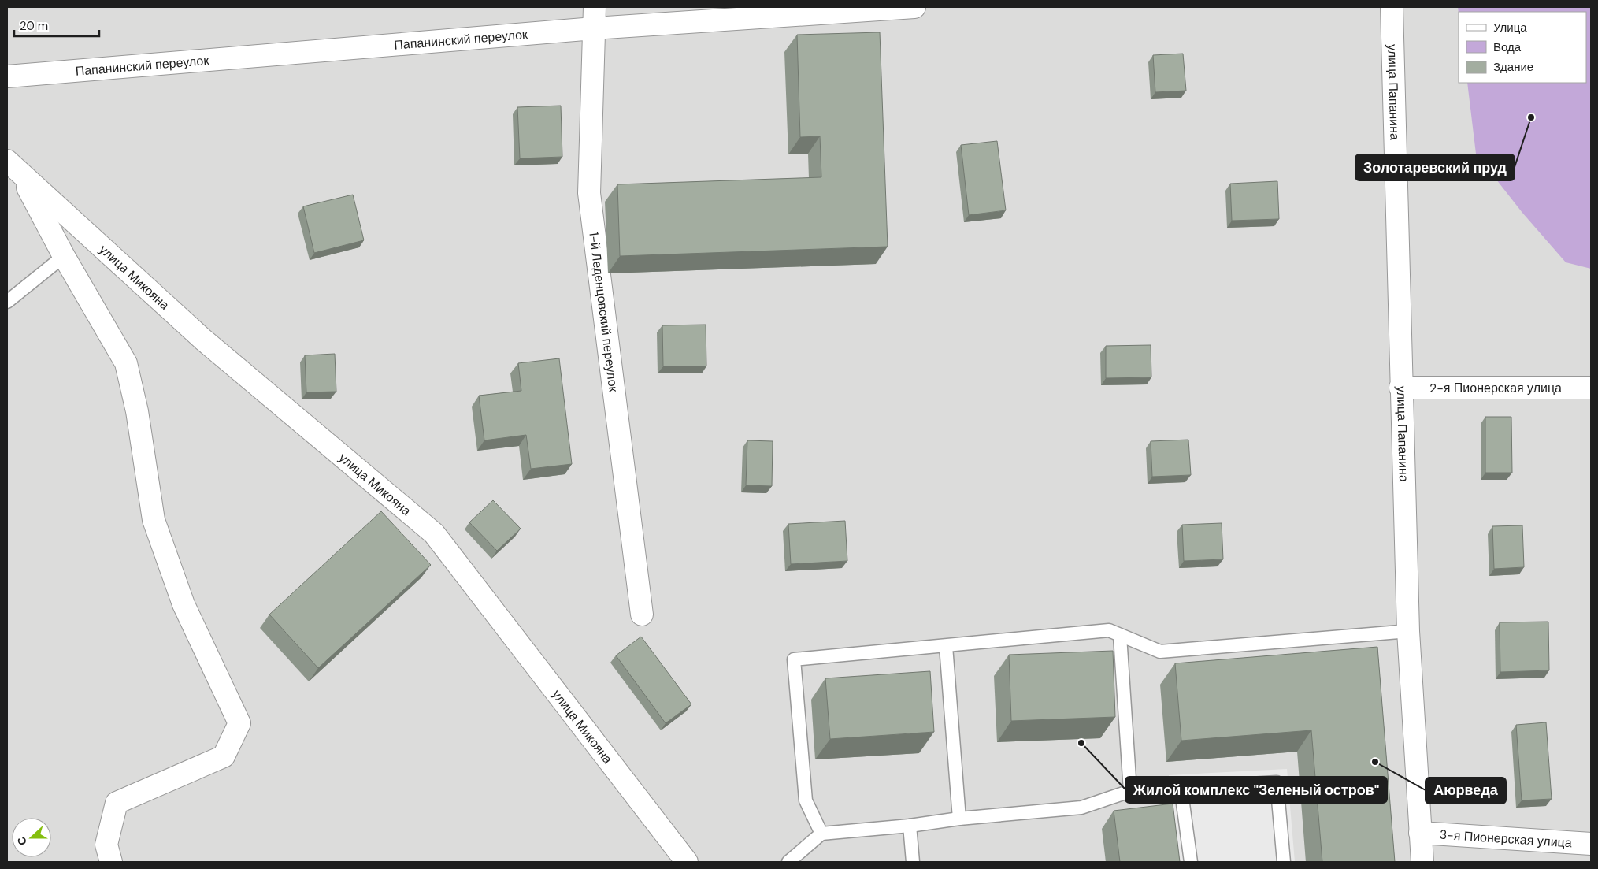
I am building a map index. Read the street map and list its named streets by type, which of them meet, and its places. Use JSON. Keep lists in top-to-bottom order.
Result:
{
  "streets": {
    "street": [
      "Папанинский переулок",
      "улица Папанина",
      "улица Микояна",
      "1-й Леденцовский переулок",
      "2-я Пионерская улица",
      "3-я Пионерская улица"
    ]
  },
  "crossings": [
    ["Папанинский переулок", "1-й Леденцовский переулок"],
    ["улица Папанина", "2-я Пионерская улица"],
    ["улица Папанина", "3-я Пионерская улица"]
  ],
  "places": ["Золотаревский пруд", "Жилой комплекс \"Зеленый остров\"", "Аюрведа"],
  "legend": ["Улица", "Вода", "Здание"],
  "scale_bar": "20 m",
  "north": "left"
}
